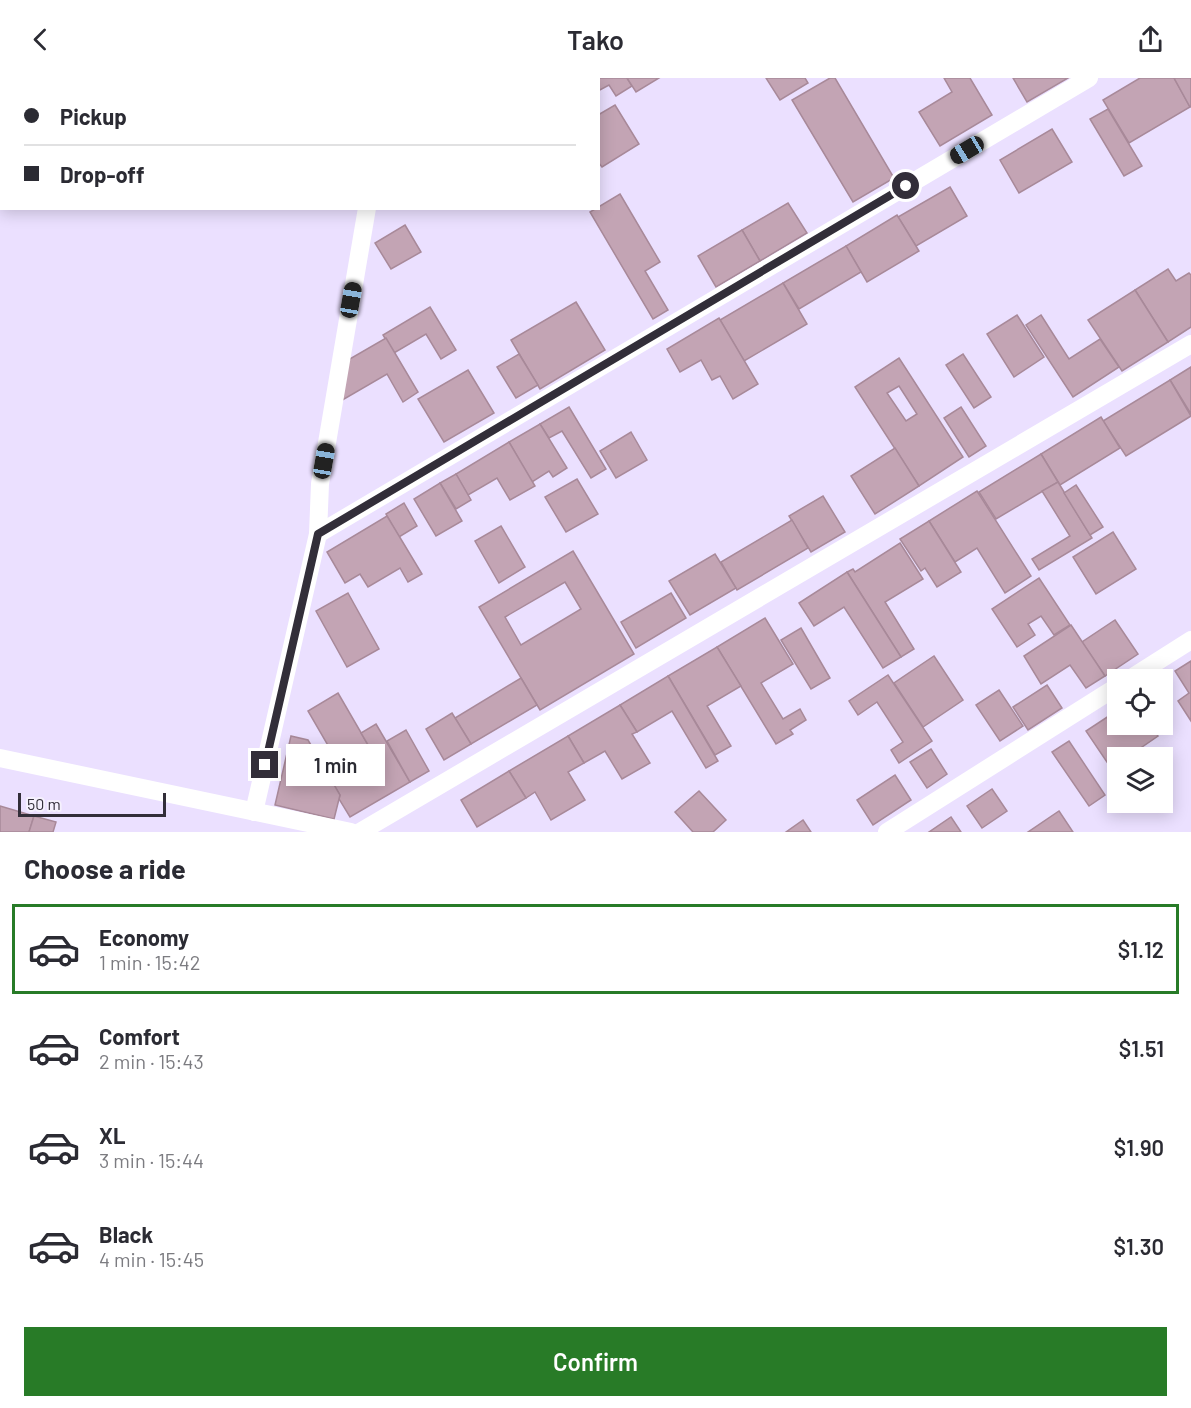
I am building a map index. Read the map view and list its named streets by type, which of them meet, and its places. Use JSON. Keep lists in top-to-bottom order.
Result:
{
  "scale_bar": "50 m",
  "page": {
    "header": "Tako",
    "banner": ["Pickup", "Drop-off"],
    "bubble": "1 min",
    "scale": "50 m",
    "heading": "Choose a ride",
    "list": [
      {
        "name": "Economy",
        "note": "1 min · 15:42",
        "value": "$1.12"
      },
      {
        "name": "Comfort",
        "note": "2 min · 15:43",
        "value": "$1.51"
      },
      {
        "name": "XL",
        "note": "3 min · 15:44",
        "value": "$1.90"
      },
      {
        "name": "Black",
        "note": "4 min · 15:45",
        "value": "$1.30"
      }
    ],
    "buttons": "Confirm"
  }
}
